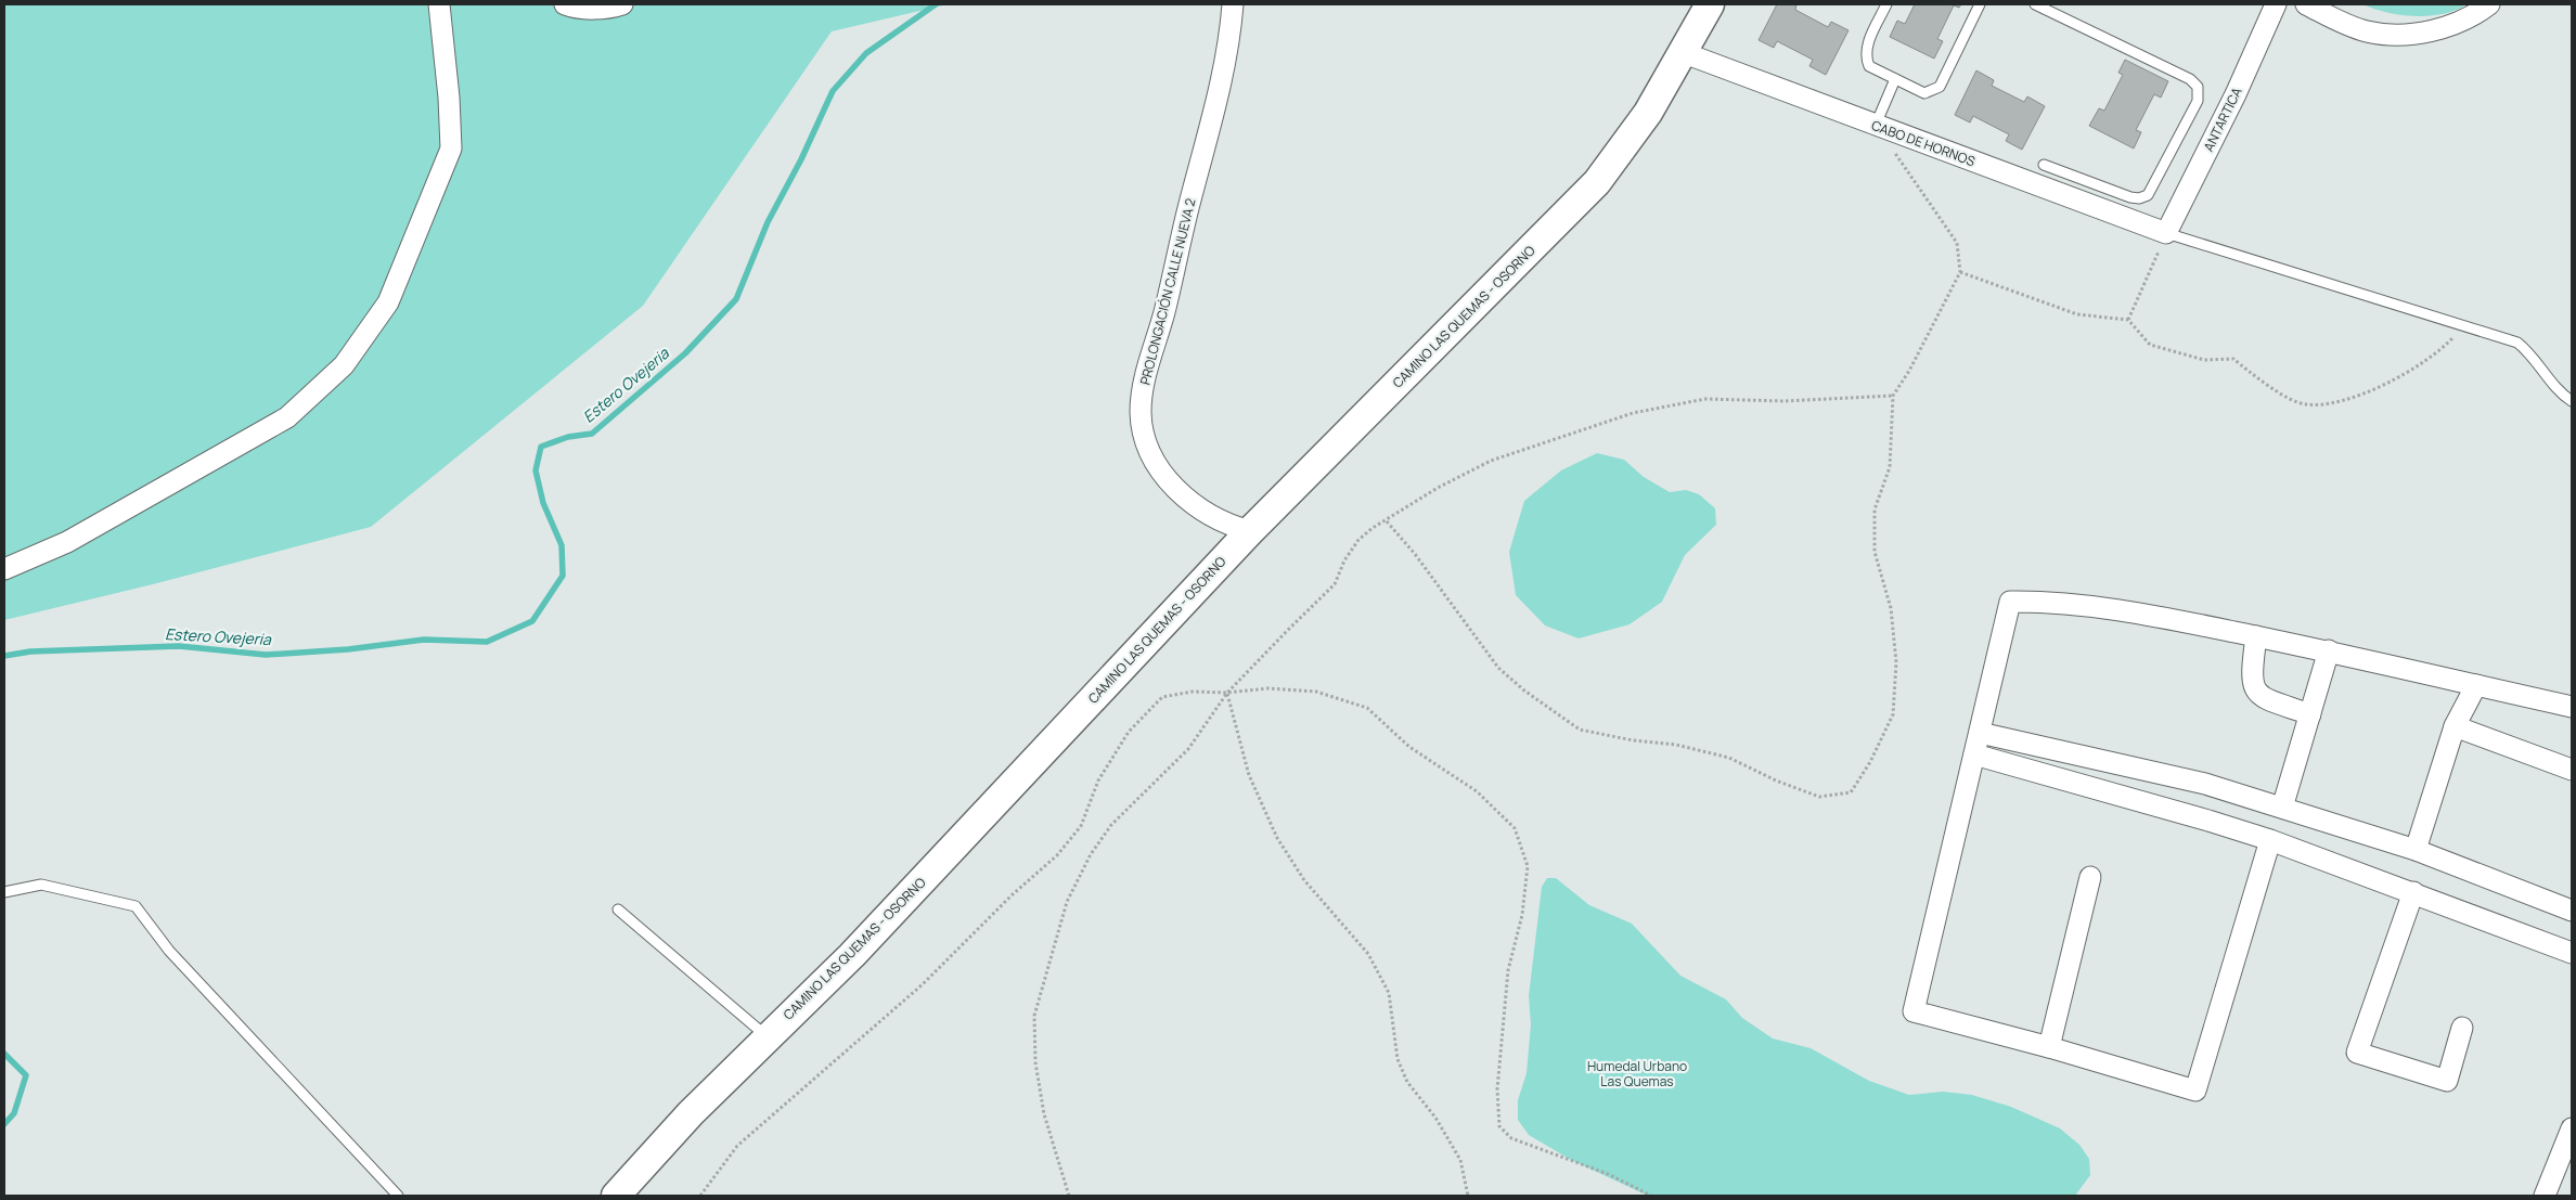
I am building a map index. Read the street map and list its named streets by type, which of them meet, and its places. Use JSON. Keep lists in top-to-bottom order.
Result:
{
  "streets": {
    "main road": ["CAMINO LAS QUEMAS - OSORNO"],
    "street": ["ANTARTICA", "CABO DE HORNOS", "PROLONGACIÓN CALLE NUEVA 2"]
  },
  "crossings": [
    ["ANTARTICA", "CABO DE HORNOS"],
    ["CABO DE HORNOS", "CAMINO LAS QUEMAS - OSORNO"],
    ["PROLONGACIÓN CALLE NUEVA 2", "CAMINO LAS QUEMAS - OSORNO"]
  ],
  "water": ["Estero Ovejeria"],
  "parks": ["Humedal Urbano Las Quemas"]
}
